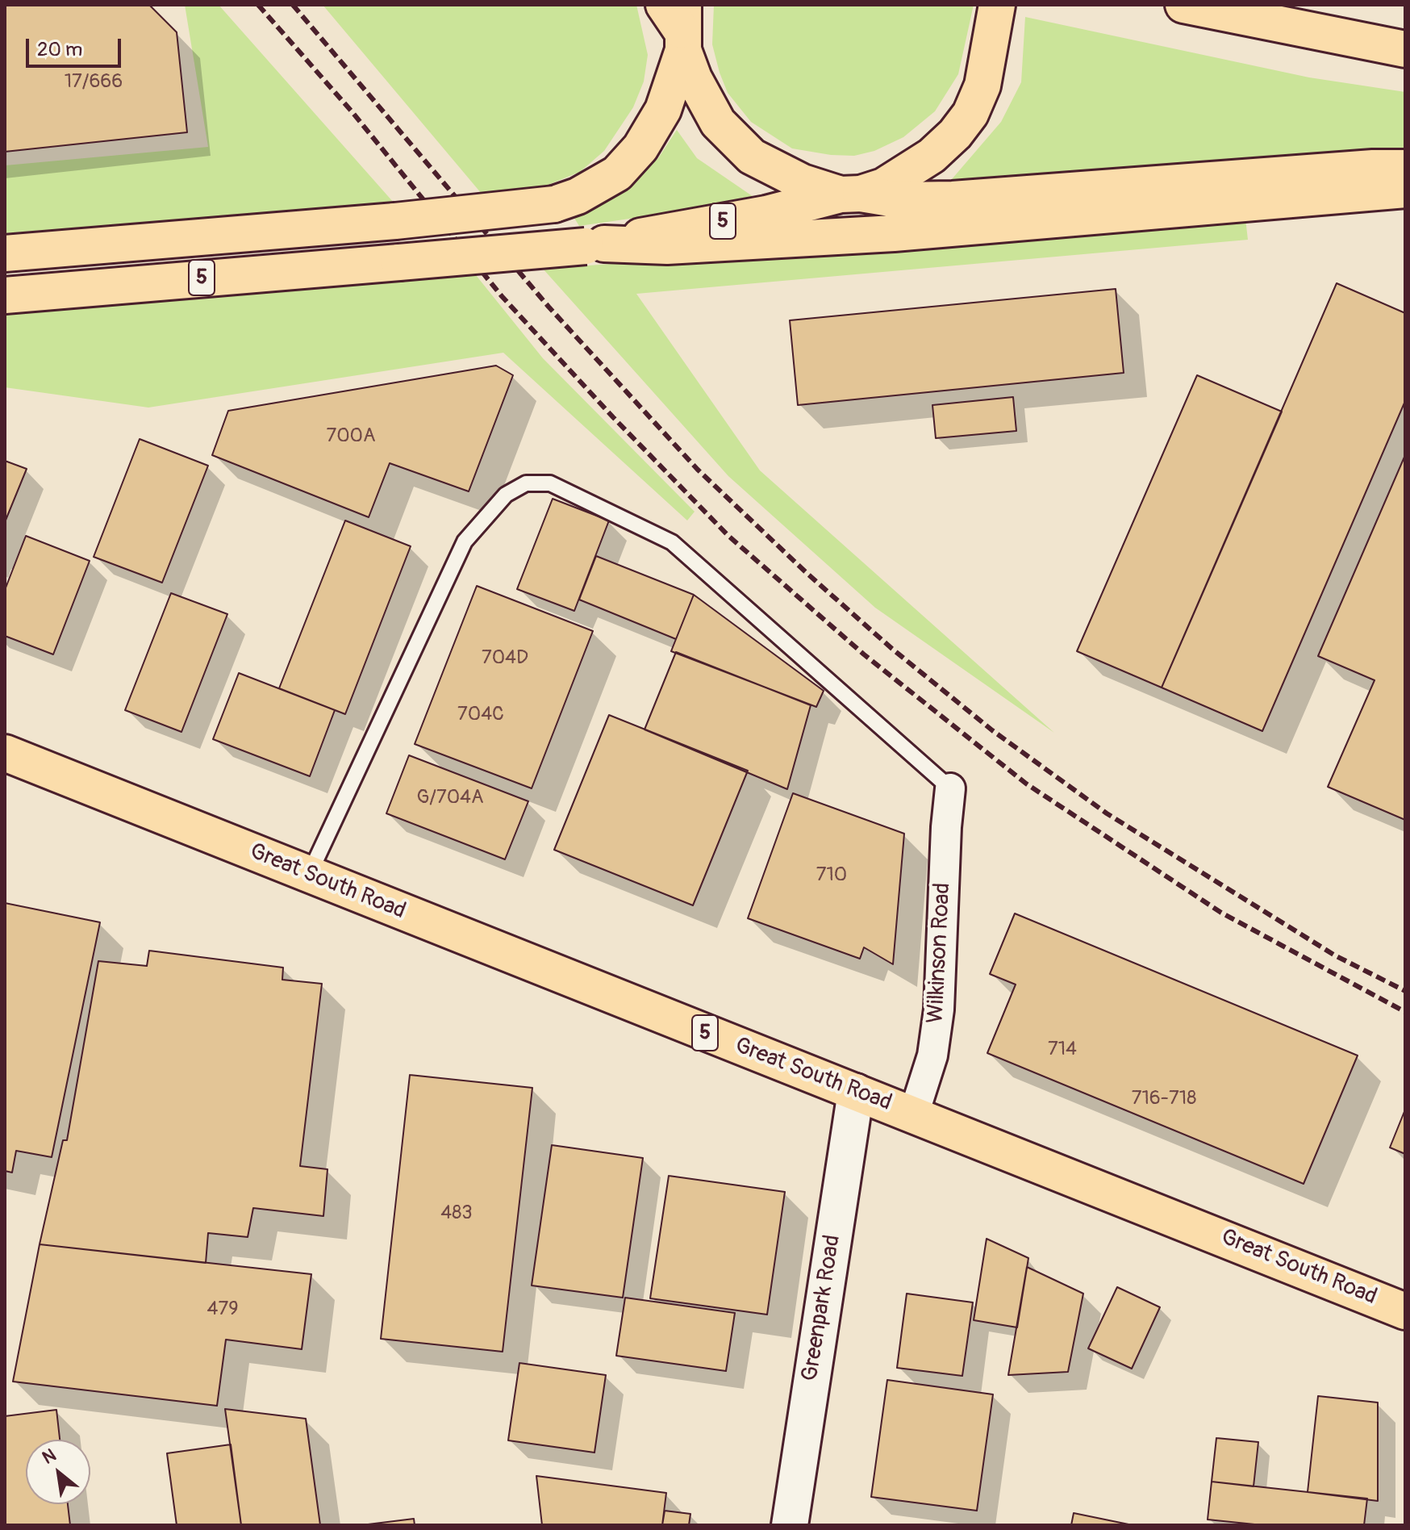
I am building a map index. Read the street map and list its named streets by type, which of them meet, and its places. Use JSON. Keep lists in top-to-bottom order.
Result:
{
  "streets": {
    "main road": ["5", "Great South Road"],
    "street": ["Wilkinson Road", "Greenpark Road"]
  },
  "crossings": [
    ["Great South Road", "Wilkinson Road"],
    ["Great South Road", "Greenpark Road"]
  ],
  "house_numbers": [
    "17/666",
    "700A",
    "704D",
    "704C",
    "G/704A",
    "710",
    "714",
    "716-718",
    "483",
    "479"
  ],
  "scale_bar": "20 m",
  "north": "top left"
}
